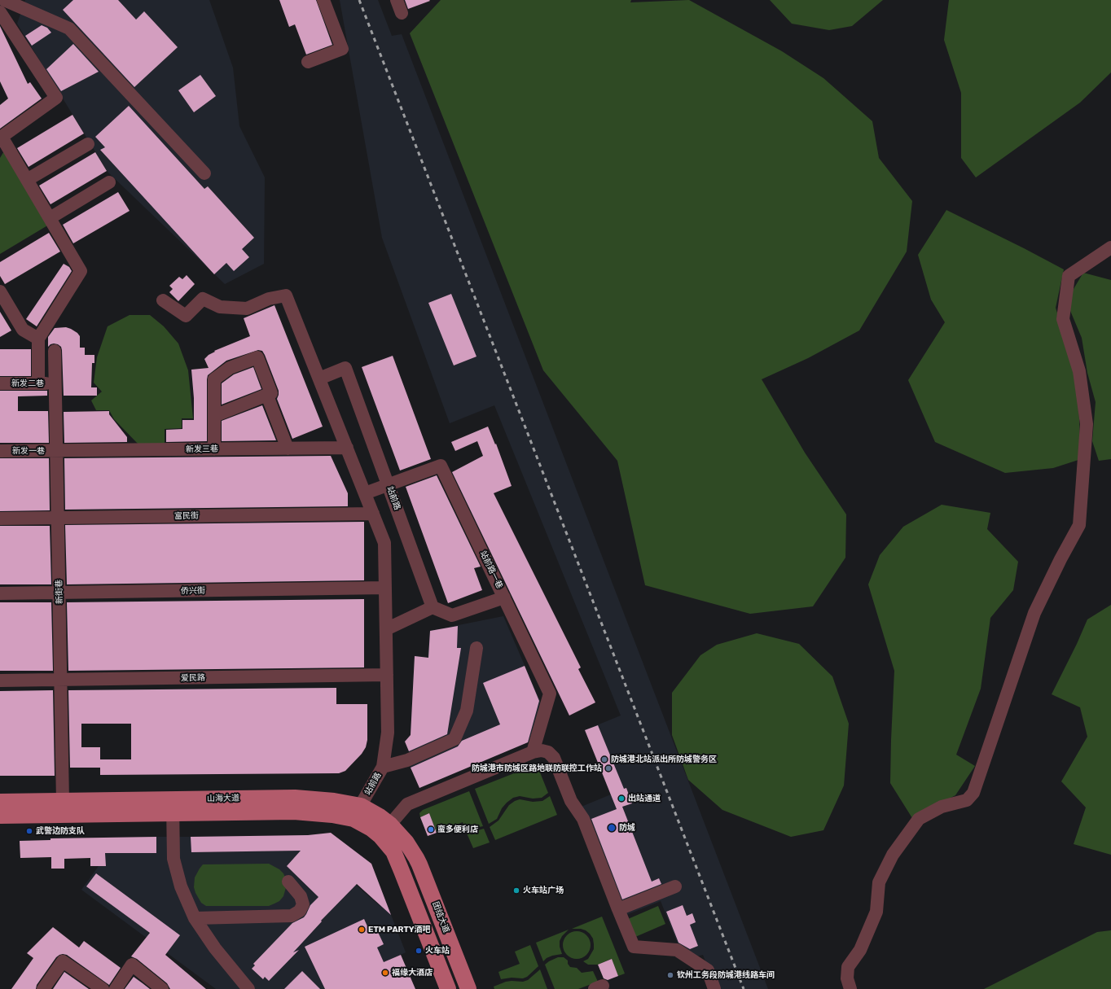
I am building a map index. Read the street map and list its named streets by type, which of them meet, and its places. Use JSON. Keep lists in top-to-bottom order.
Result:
{
  "streets": {
    "main road": ["山海大道", "团结大道"],
    "street": [
      "新发二巷",
      "新发三巷",
      "新发一巷",
      "站前路",
      "富民街",
      "站前路一巷",
      "侨兴街",
      "新街巷",
      "爱民路"
    ]
  },
  "crossings": [
    ["新发二巷", "新街巷"],
    ["新发三巷", "新发一巷"],
    ["新发三巷", "站前路"],
    ["新发三巷", "新街巷"],
    ["新发一巷", "新街巷"],
    ["站前路", "富民街"],
    ["站前路", "站前路一巷"],
    ["站前路", "侨兴街"],
    ["站前路", "爱民路"],
    ["站前路", "山海大道"],
    ["富民街", "新街巷"],
    ["侨兴街", "新街巷"],
    ["新街巷", "爱民路"],
    ["新街巷", "山海大道"],
    ["山海大道", "团结大道"]
  ],
  "places": [
    "防城港北站派出所防城警务区",
    "防城港市防城区路地联防联控工作站",
    "出站通道",
    "防城",
    "蛮多便利店",
    "武警边防支队",
    "火车站广场",
    "ETM PARTY酒吧",
    "火车站",
    "福缘大酒店",
    "钦州工务段防城港线路车间"
  ]
}
